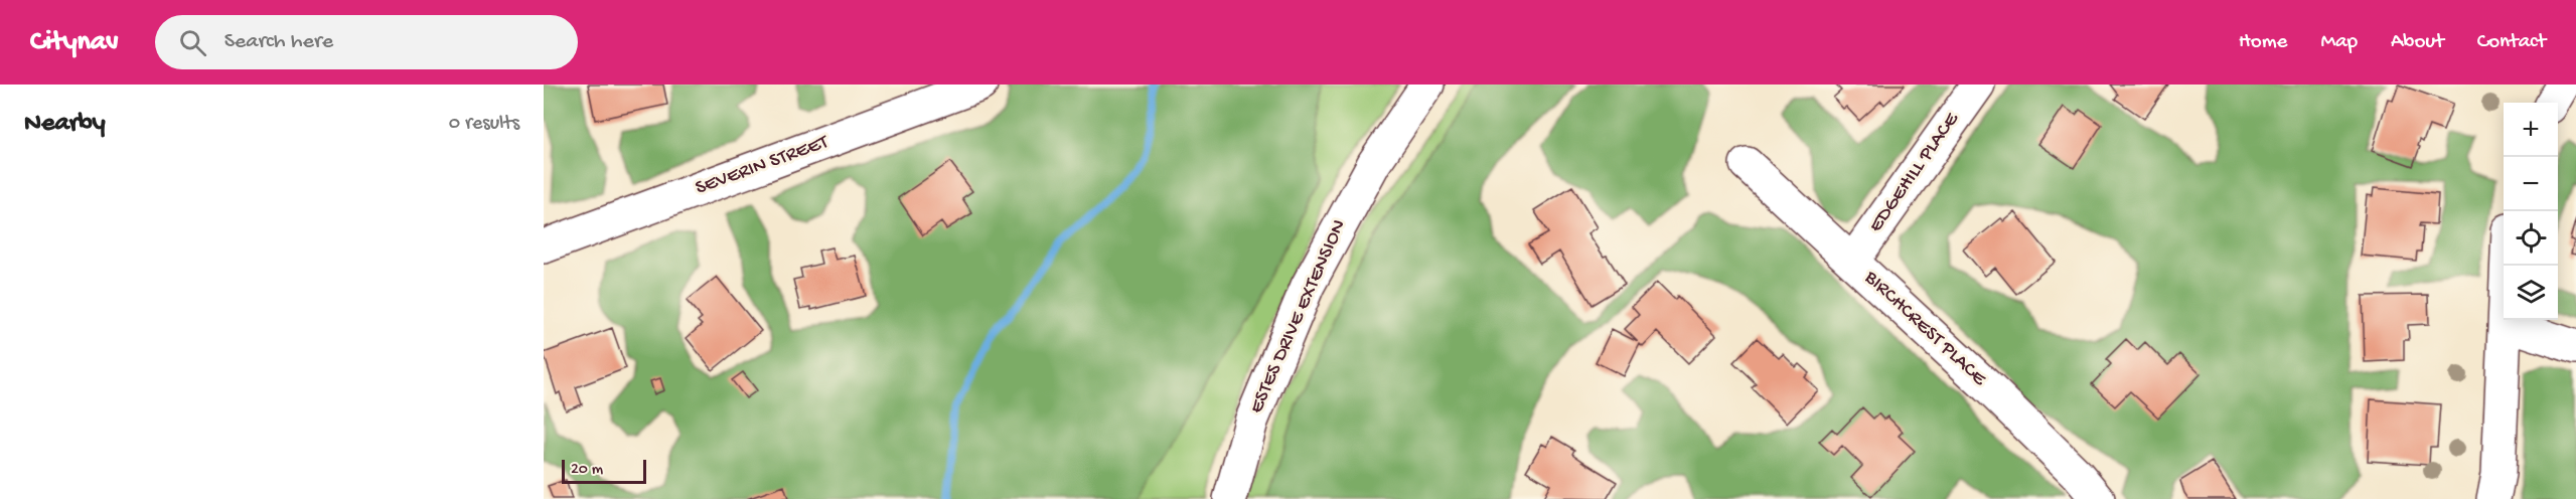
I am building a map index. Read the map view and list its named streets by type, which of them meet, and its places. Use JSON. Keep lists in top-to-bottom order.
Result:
{
  "streets": {
    "street": [
      "SEVERIN STREET",
      "EDGEHILL PLACE",
      "ESTES DRIVE EXTENSION",
      "BIRCHCREST PLACE"
    ]
  },
  "crossings": [
    ["EDGEHILL PLACE", "BIRCHCREST PLACE"]
  ],
  "scale_bar": "20 m",
  "page": {
    "header": "Citynav",
    "search": "Search here",
    "nav": [
      "Home",
      "Map",
      "About",
      "Contact"
    ],
    "heading": ["Nearby", "0 results"],
    "map_buttons": ["+", "−"],
    "scale": "20 m"
  }
}
